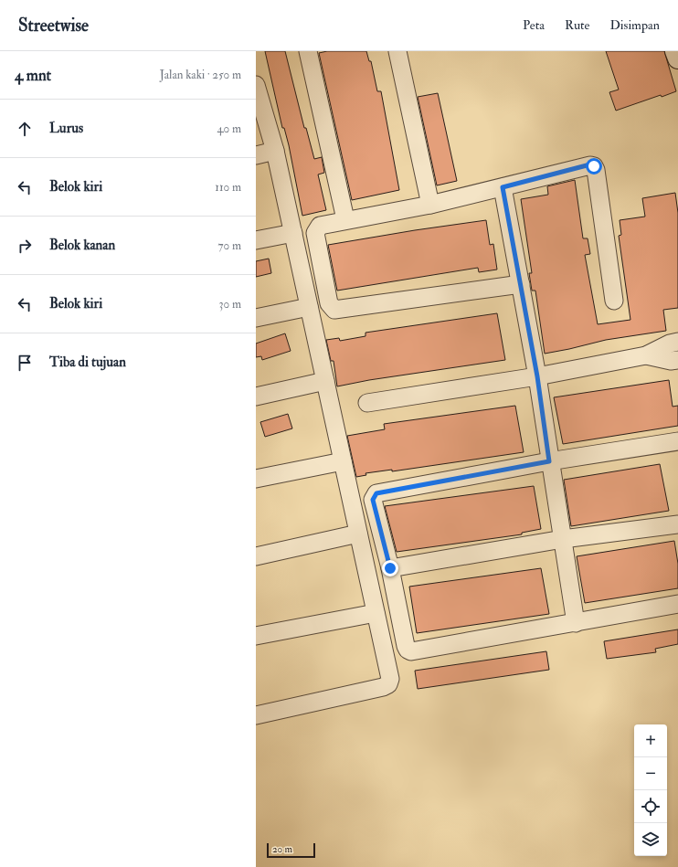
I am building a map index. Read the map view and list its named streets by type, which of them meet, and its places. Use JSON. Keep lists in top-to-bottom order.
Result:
{
  "scale_bar": "20 m",
  "page": {
    "header": "Streetwise",
    "nav": ["Peta", "Rute", "Disimpan"],
    "heading": ["4 mnt", "Jalan kaki · 250 m"],
    "list": [
      ["Lurus", "40 m"],
      ["Belok kiri", "110 m"],
      ["Belok kanan", "70 m"],
      ["Belok kiri", "30 m"],
      "Tiba di tujuan"
    ],
    "map_buttons": ["+", "−"],
    "scale": "20 m"
  }
}
